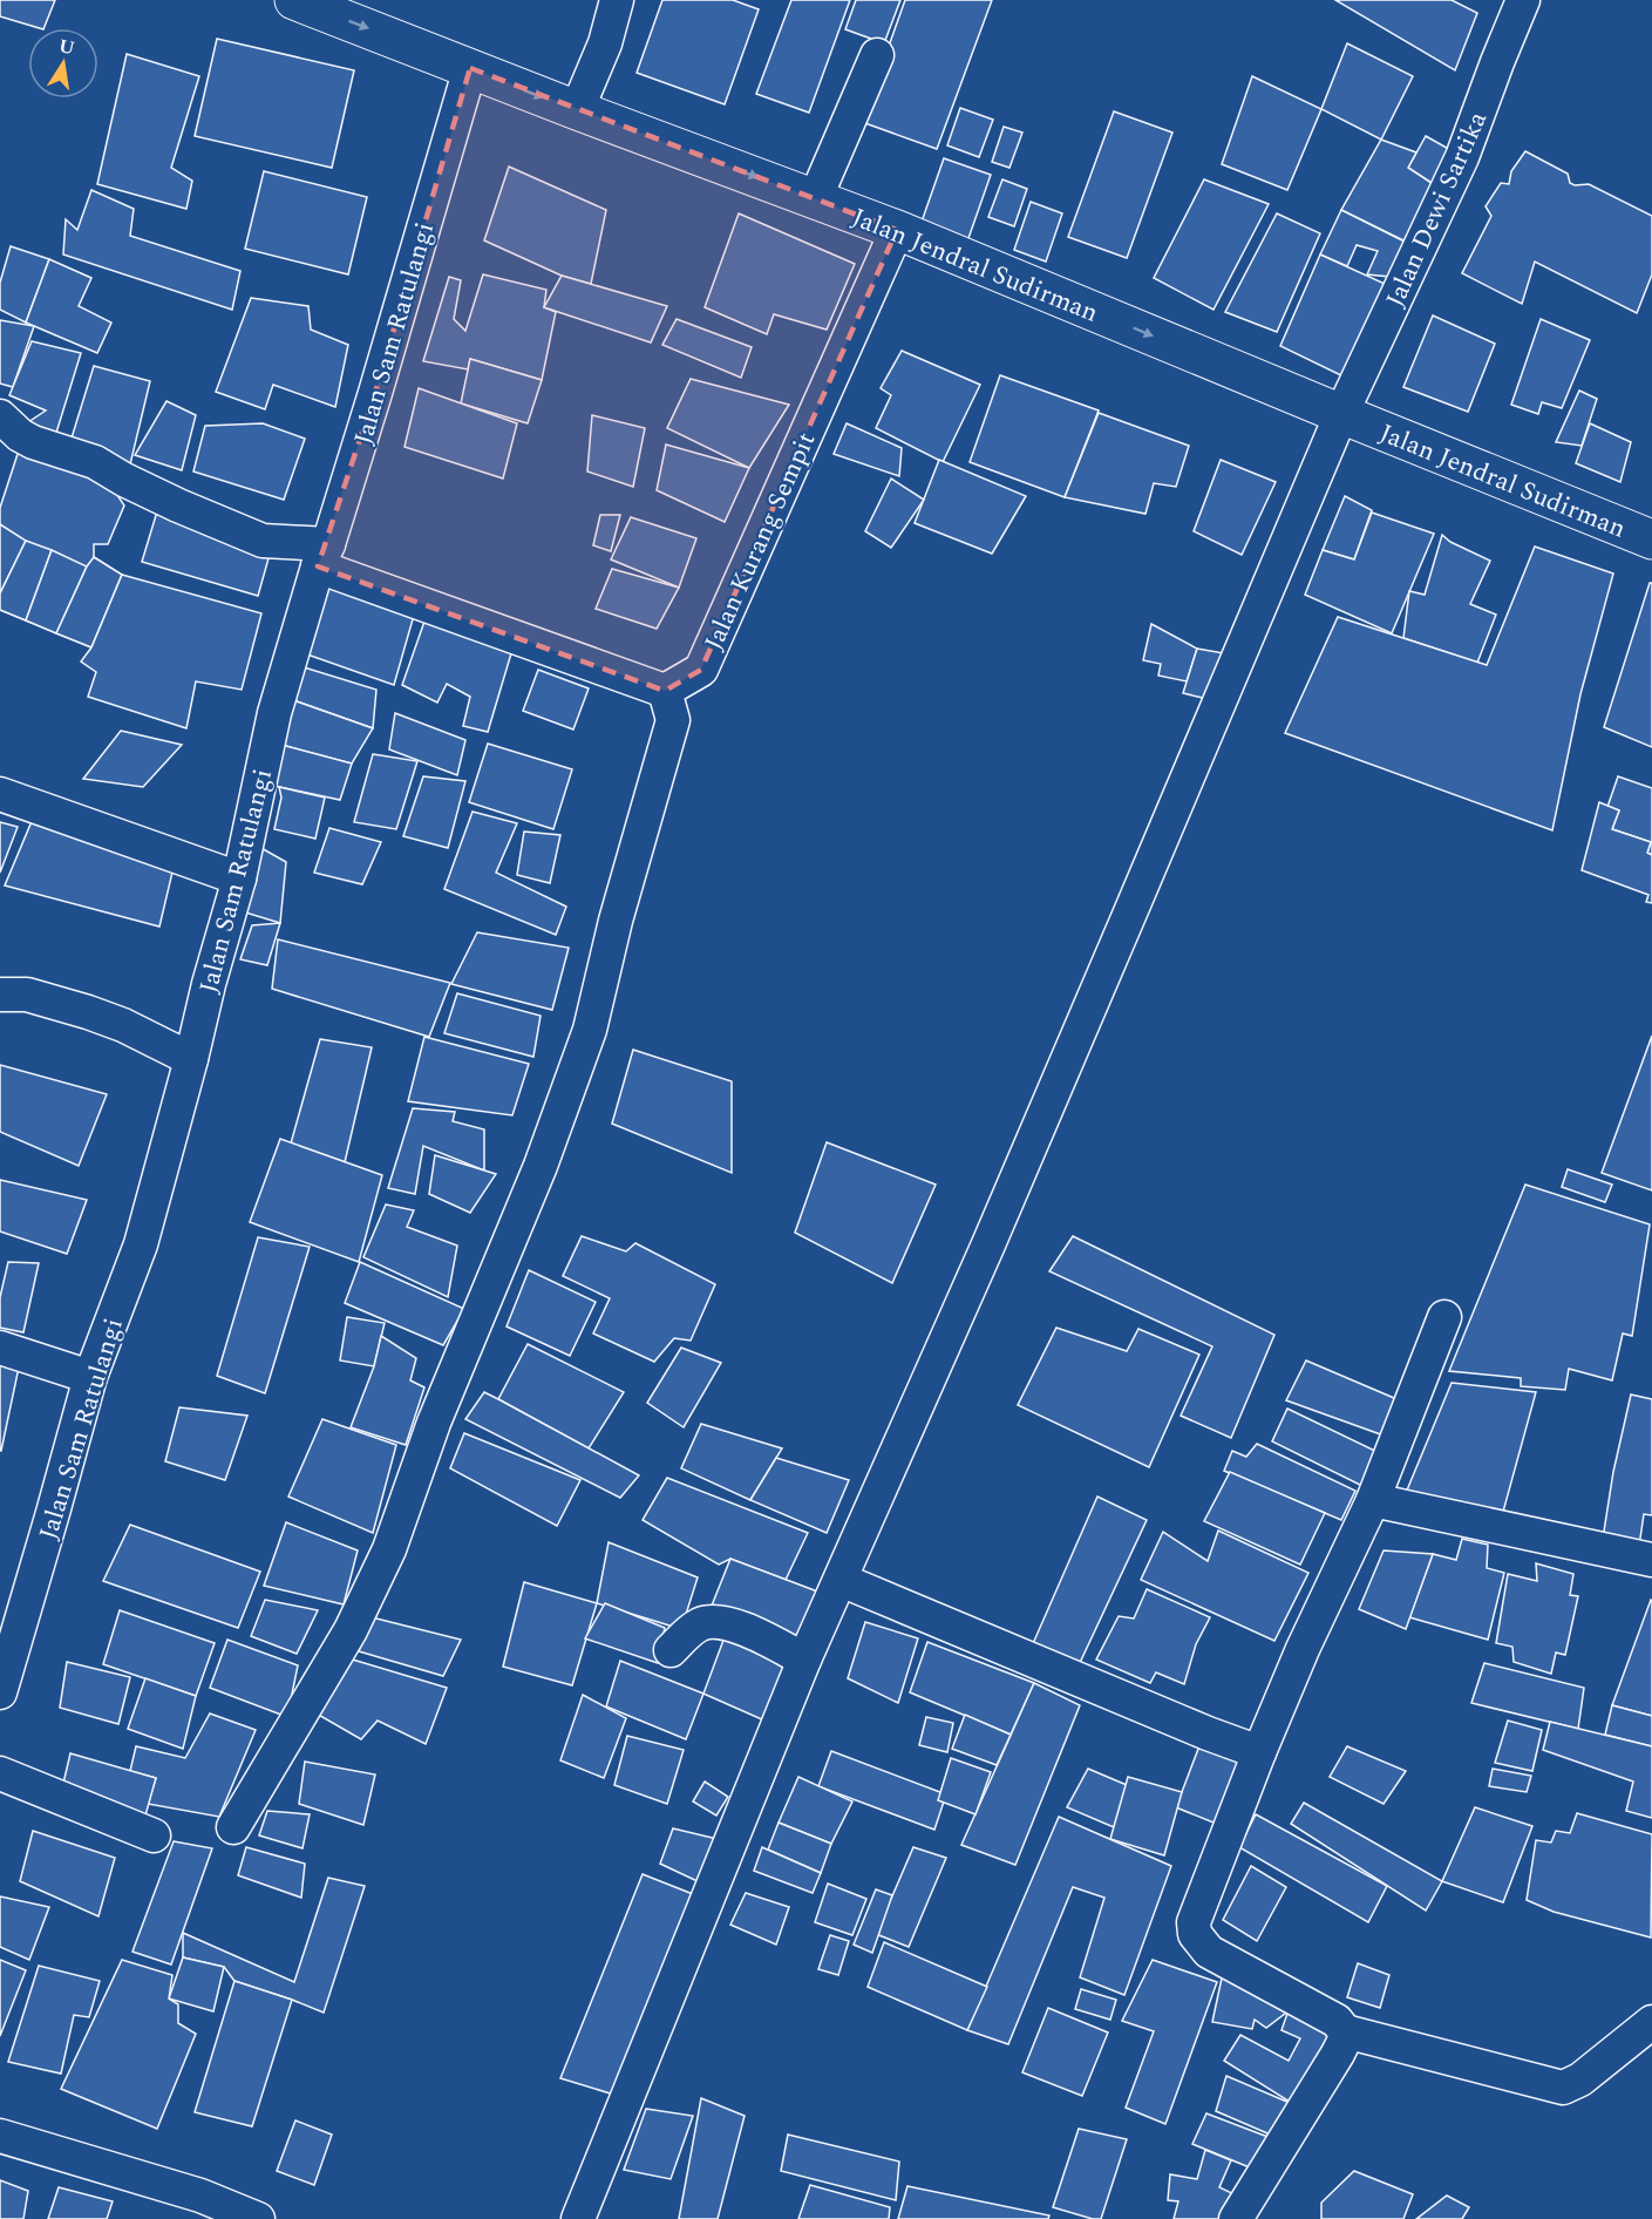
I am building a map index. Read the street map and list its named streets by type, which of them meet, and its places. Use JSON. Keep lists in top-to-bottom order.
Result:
{
  "streets": {
    "street": [
      "Jalan Dewi Sartika",
      "Jalan Jendral Sudirman",
      "Jalan Sam Ratulangi",
      "Jalan Kurang Sempit"
    ]
  },
  "crossings": [
    ["Jalan Dewi Sartika", "Jalan Jendral Sudirman"],
    ["Jalan Jendral Sudirman", "Jalan Sam Ratulangi"],
    ["Jalan Jendral Sudirman", "Jalan Kurang Sempit"]
  ],
  "one_way": ["Jalan Jendral Sudirman"],
  "north": "top"
}
